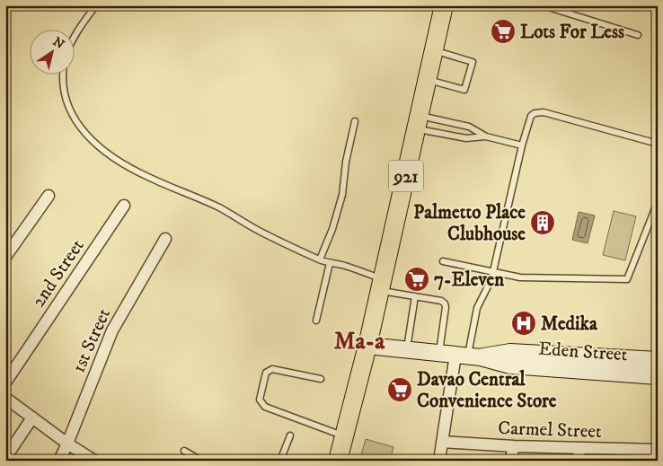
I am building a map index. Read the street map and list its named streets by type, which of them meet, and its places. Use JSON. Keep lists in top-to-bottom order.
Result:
{
  "streets": {
    "main road": ["921", "Eden Street"],
    "street": ["2nd Street", "1st Street", "Carmel Street"]
  },
  "crossings": [
    ["921", "Eden Street"]
  ],
  "districts": ["Ma-a"],
  "places": {
    "supermarket": ["Lots For Less", "7-Eleven", "Davao Central Convenience Store"],
    "building": ["Palmetto Place Clubhouse"],
    "hospital": ["Medika"]
  },
  "north": "top right"
}
